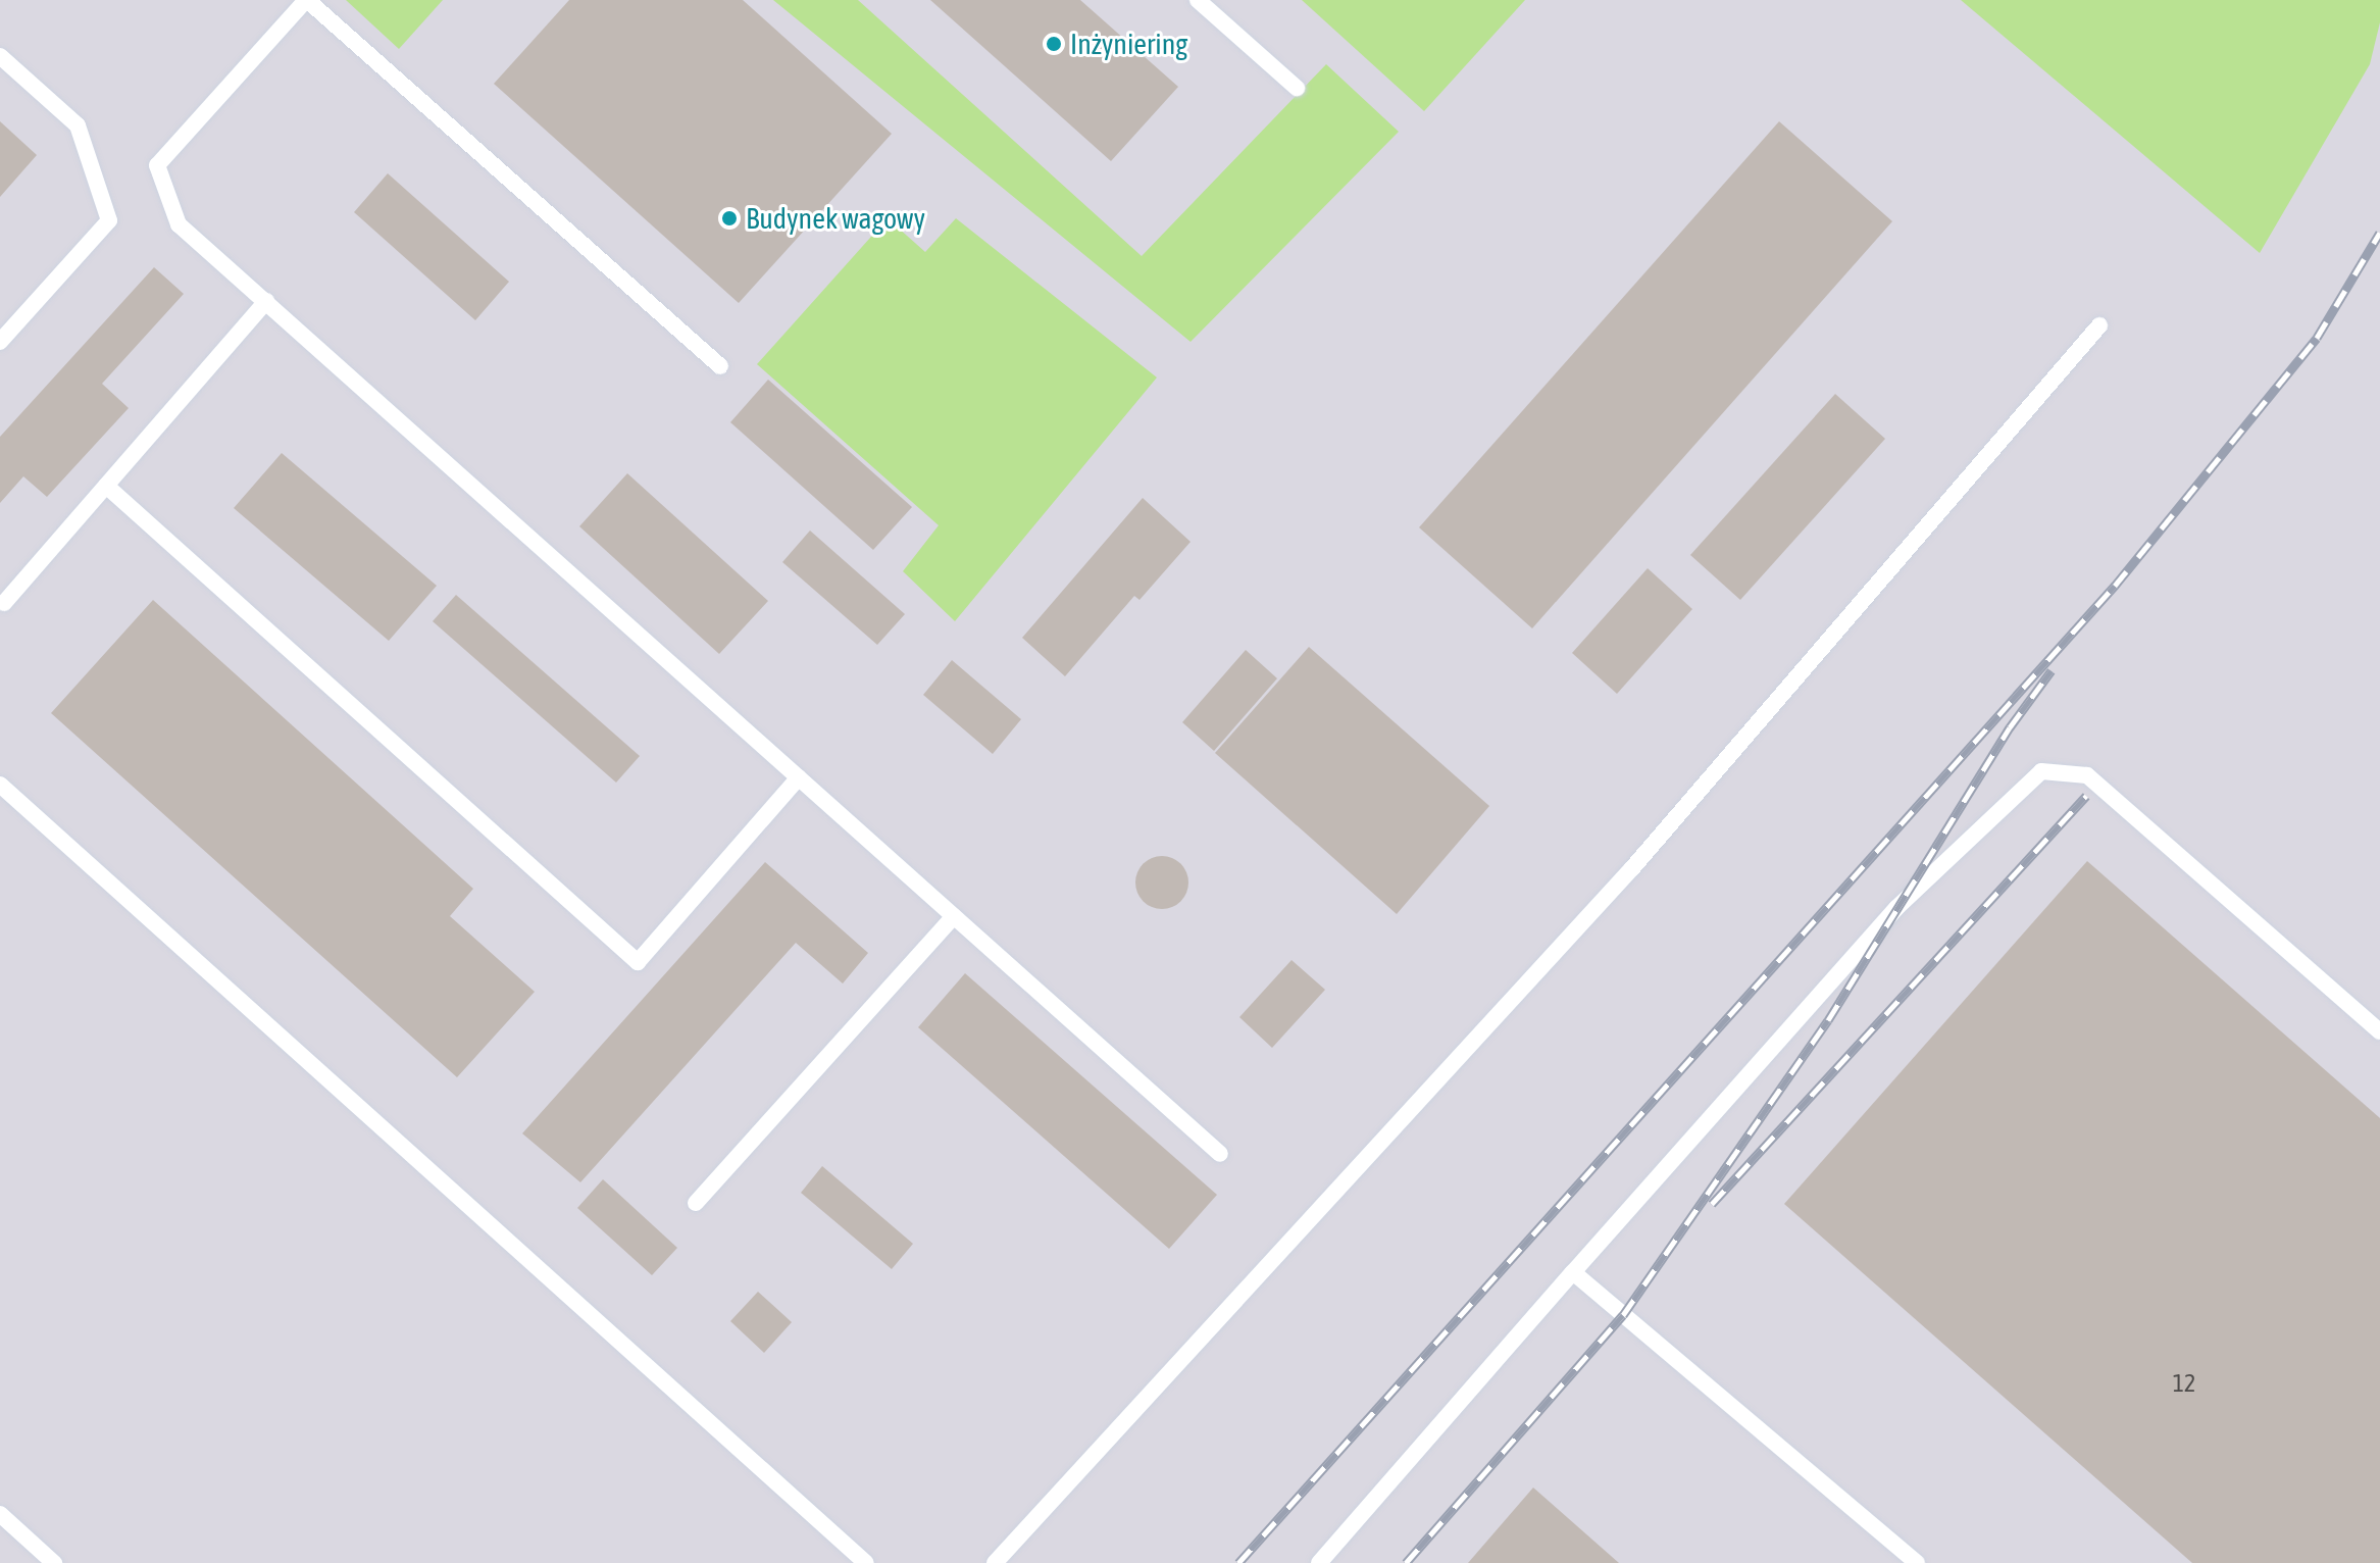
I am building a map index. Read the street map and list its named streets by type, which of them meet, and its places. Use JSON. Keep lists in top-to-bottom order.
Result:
{
  "places": ["Inżyniering", "Budynek wagowy"],
  "house_numbers": ["12"]
}
